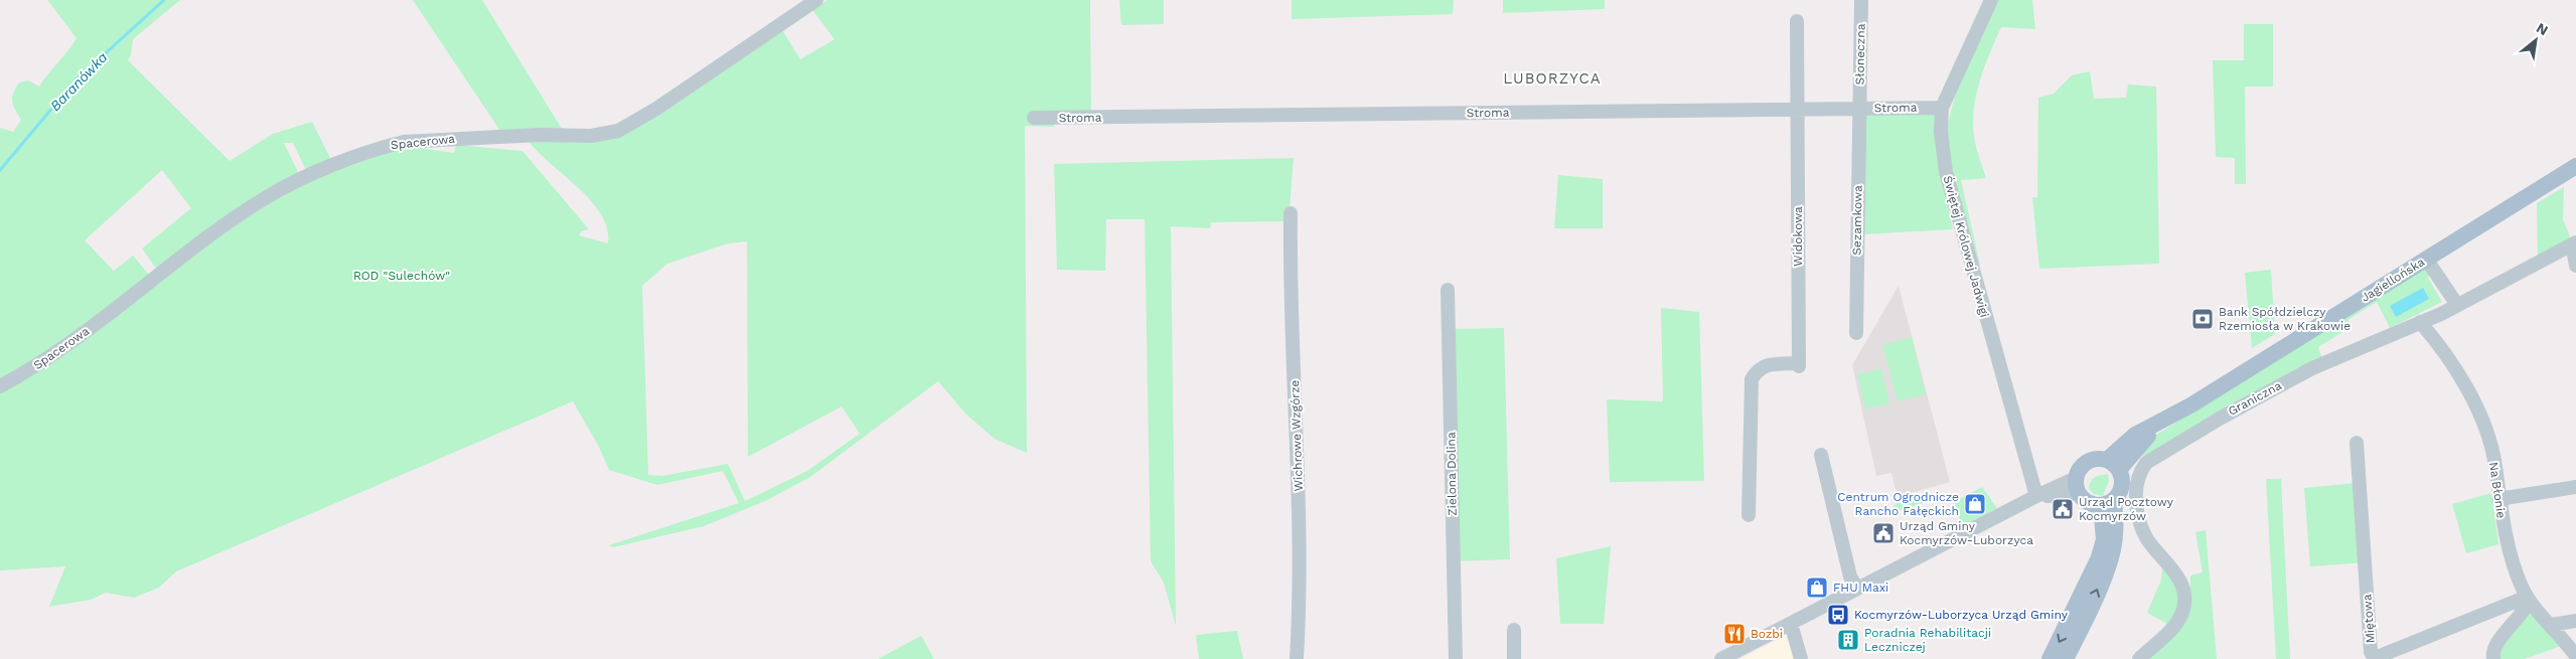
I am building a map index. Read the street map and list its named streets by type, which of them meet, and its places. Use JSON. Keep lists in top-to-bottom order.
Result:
{
  "streets": {
    "main road": ["Jagiellońska"],
    "street": [
      "Słoneczna",
      "Stroma",
      "Spacerowa",
      "Sezamkowa",
      "Widokowa",
      "Świętej Królowej Jadwigi",
      "Graniczna",
      "Wichrowe Wzgórze",
      "Zielona Dolina",
      "Na Błonie",
      "Miętowa"
    ]
  },
  "crossings": [
    ["Słoneczna", "Stroma"],
    ["Słoneczna", "Sezamkowa"],
    ["Stroma", "Sezamkowa"],
    ["Stroma", "Widokowa"],
    ["Stroma", "Świętej Królowej Jadwigi"],
    ["Graniczna", "Na Błonie"],
    ["Na Błonie", "Miętowa"]
  ],
  "districts": ["LUBORZYCA"],
  "water": ["Baranówka"],
  "parks": ["ROD \"Sulechów\""],
  "places": {
    "bank": ["Bank Spółdzielczy Rzemiosła w Krakowie"],
    "shop": ["Centrum Ogrodnicze Rancho Fałęckich", "FHU Maxi"],
    "public building": ["Urząd Pocztowy Kocmyrzów", "Urząd Gminy Kocmyrzów-Luborzyca"],
    "bus stop": ["Kocmyrzów-Luborzyca Urząd Gminy"],
    "restaurant": ["Bozbi"],
    "building": ["Poradnia Rehabilitacji Leczniczej"]
  },
  "north": "top right"
}
